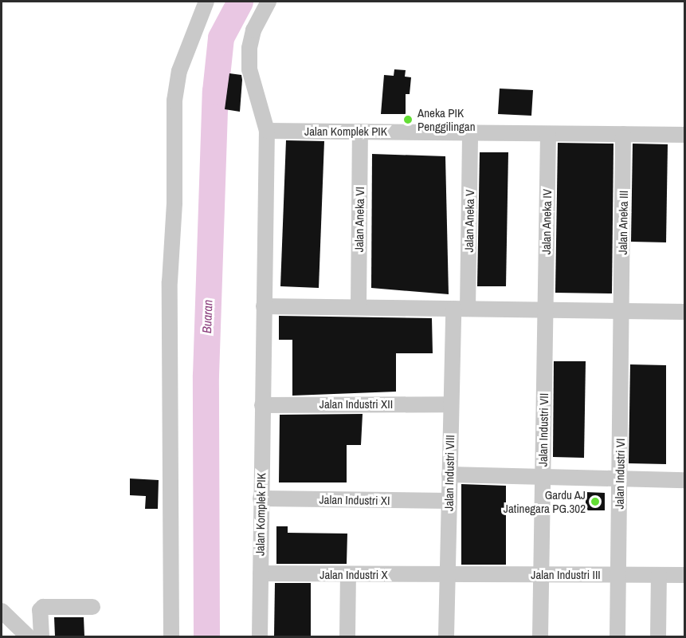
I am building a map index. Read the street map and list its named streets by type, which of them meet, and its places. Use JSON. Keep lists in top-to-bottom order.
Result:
{
  "streets": {
    "street": [
      "Jalan Komplek PIK",
      "Jalan Aneka VI",
      "Jalan Aneka V",
      "Jalan Aneka IV",
      "Jalan Aneka III",
      "Jalan Industri XII",
      "Jalan Industri VII",
      "Jalan Industri VIII",
      "Jalan Industri VI",
      "Jalan Industri XI",
      "Jalan Industri X",
      "Jalan Industri III"
    ]
  },
  "crossings": [
    ["Jalan Komplek PIK", "Jalan Aneka VI"],
    ["Jalan Komplek PIK", "Jalan Aneka V"],
    ["Jalan Komplek PIK", "Jalan Aneka IV"],
    ["Jalan Komplek PIK", "Jalan Aneka III"],
    ["Jalan Komplek PIK", "Jalan Industri XII"],
    ["Jalan Komplek PIK", "Jalan Industri XI"],
    ["Jalan Komplek PIK", "Jalan Industri X"],
    ["Jalan Aneka V", "Jalan Industri VIII"],
    ["Jalan Aneka IV", "Jalan Industri VII"],
    ["Jalan Aneka III", "Jalan Industri VI"],
    ["Jalan Industri XII", "Jalan Industri VIII"],
    ["Jalan Industri VII", "Jalan Industri III"],
    ["Jalan Industri VIII", "Jalan Industri XI"],
    ["Jalan Industri VIII", "Jalan Industri X"],
    ["Jalan Industri VIII", "Jalan Industri III"],
    ["Jalan Industri VI", "Jalan Industri III"],
    ["Jalan Industri X", "Jalan Industri III"]
  ],
  "water": ["Buaran"],
  "places": ["Aneka PIK Penggilingan", "Gardu AJ Jatinegara PG.302"]
}
